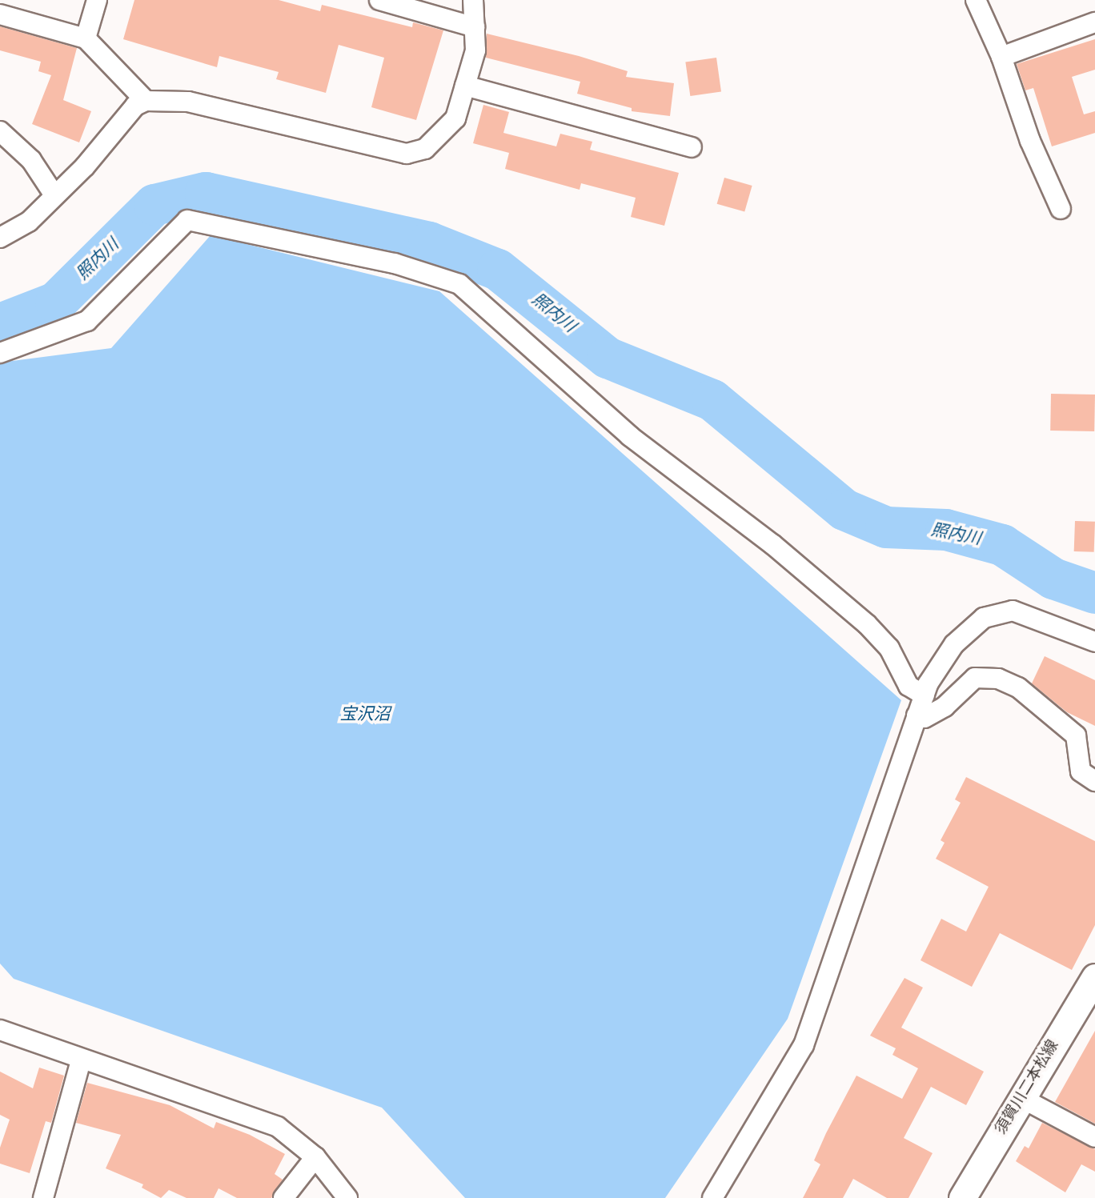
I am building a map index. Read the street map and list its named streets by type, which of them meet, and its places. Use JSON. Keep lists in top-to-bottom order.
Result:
{
  "streets": {
    "main road": ["須賀川二本松線"]
  },
  "water": ["照内川", "宝沢沼"]
}
